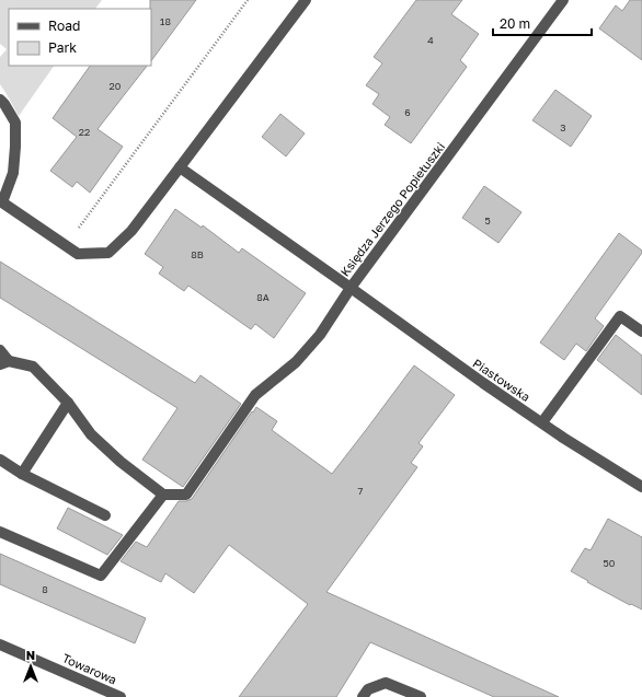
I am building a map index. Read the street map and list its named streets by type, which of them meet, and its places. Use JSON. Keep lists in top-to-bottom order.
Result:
{
  "streets": {
    "street": ["Księdza Jerzego Popiełuszki", "Piastowska", "Towarowa"]
  },
  "crossings": [
    ["Księdza Jerzego Popiełuszki", "Piastowska"]
  ],
  "house_numbers": [
    "18",
    "4",
    "20",
    "6",
    "3",
    "22",
    "5",
    "8B",
    "8A",
    "7",
    "50",
    "8"
  ],
  "legend": ["Road", "Park"],
  "scale_bar": "20 m",
  "north": "top"
}
